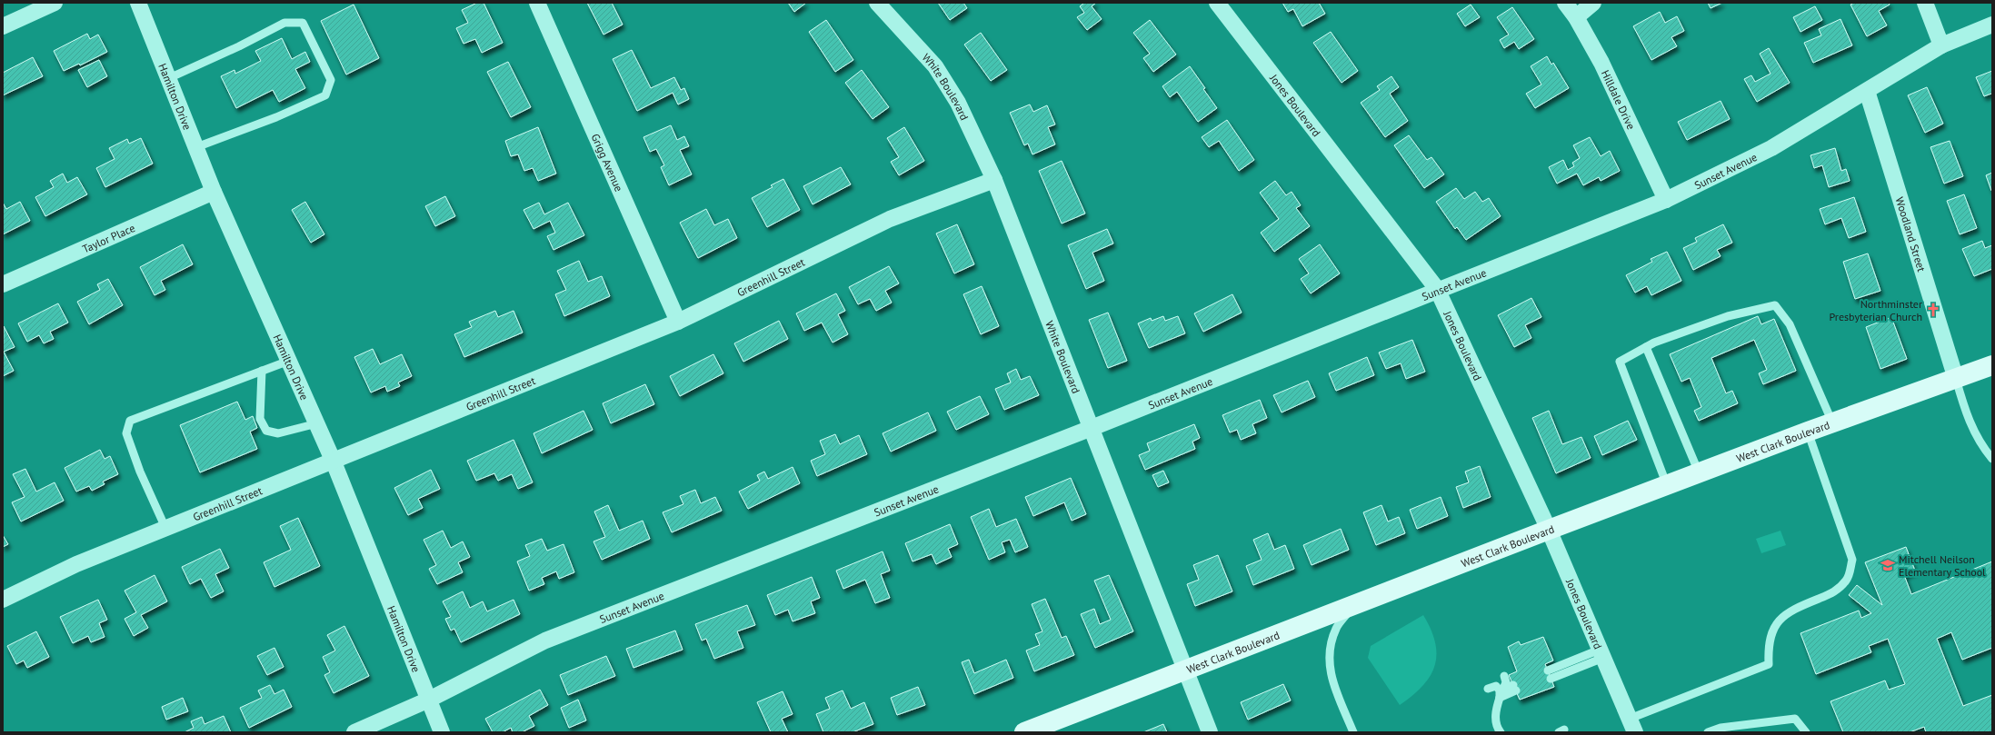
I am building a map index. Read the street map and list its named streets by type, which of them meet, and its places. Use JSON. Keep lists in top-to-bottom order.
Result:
{
  "streets": {
    "street": [
      "White Boulevard",
      "Hamilton Drive",
      "Hilldale Drive",
      "Jones Boulevard",
      "Grigg Avenue",
      "Sunset Avenue",
      "Woodland Street",
      "Taylor Place",
      "Greenhill Street",
      "West Clark Boulevard"
    ]
  },
  "crossings": [
    ["White Boulevard", "Sunset Avenue"],
    ["White Boulevard", "Greenhill Street"],
    ["White Boulevard", "West Clark Boulevard"],
    ["Hamilton Drive", "Sunset Avenue"],
    ["Hamilton Drive", "Taylor Place"],
    ["Hamilton Drive", "Greenhill Street"],
    ["Hilldale Drive", "Sunset Avenue"],
    ["Jones Boulevard", "Sunset Avenue"],
    ["Jones Boulevard", "West Clark Boulevard"],
    ["Grigg Avenue", "Greenhill Street"],
    ["Sunset Avenue", "Woodland Street"],
    ["Woodland Street", "West Clark Boulevard"]
  ],
  "places": {
    "church": ["Northminster Presbyterian Church"],
    "school or university": ["Mitchell Neilson Elementary School"]
  }
}
